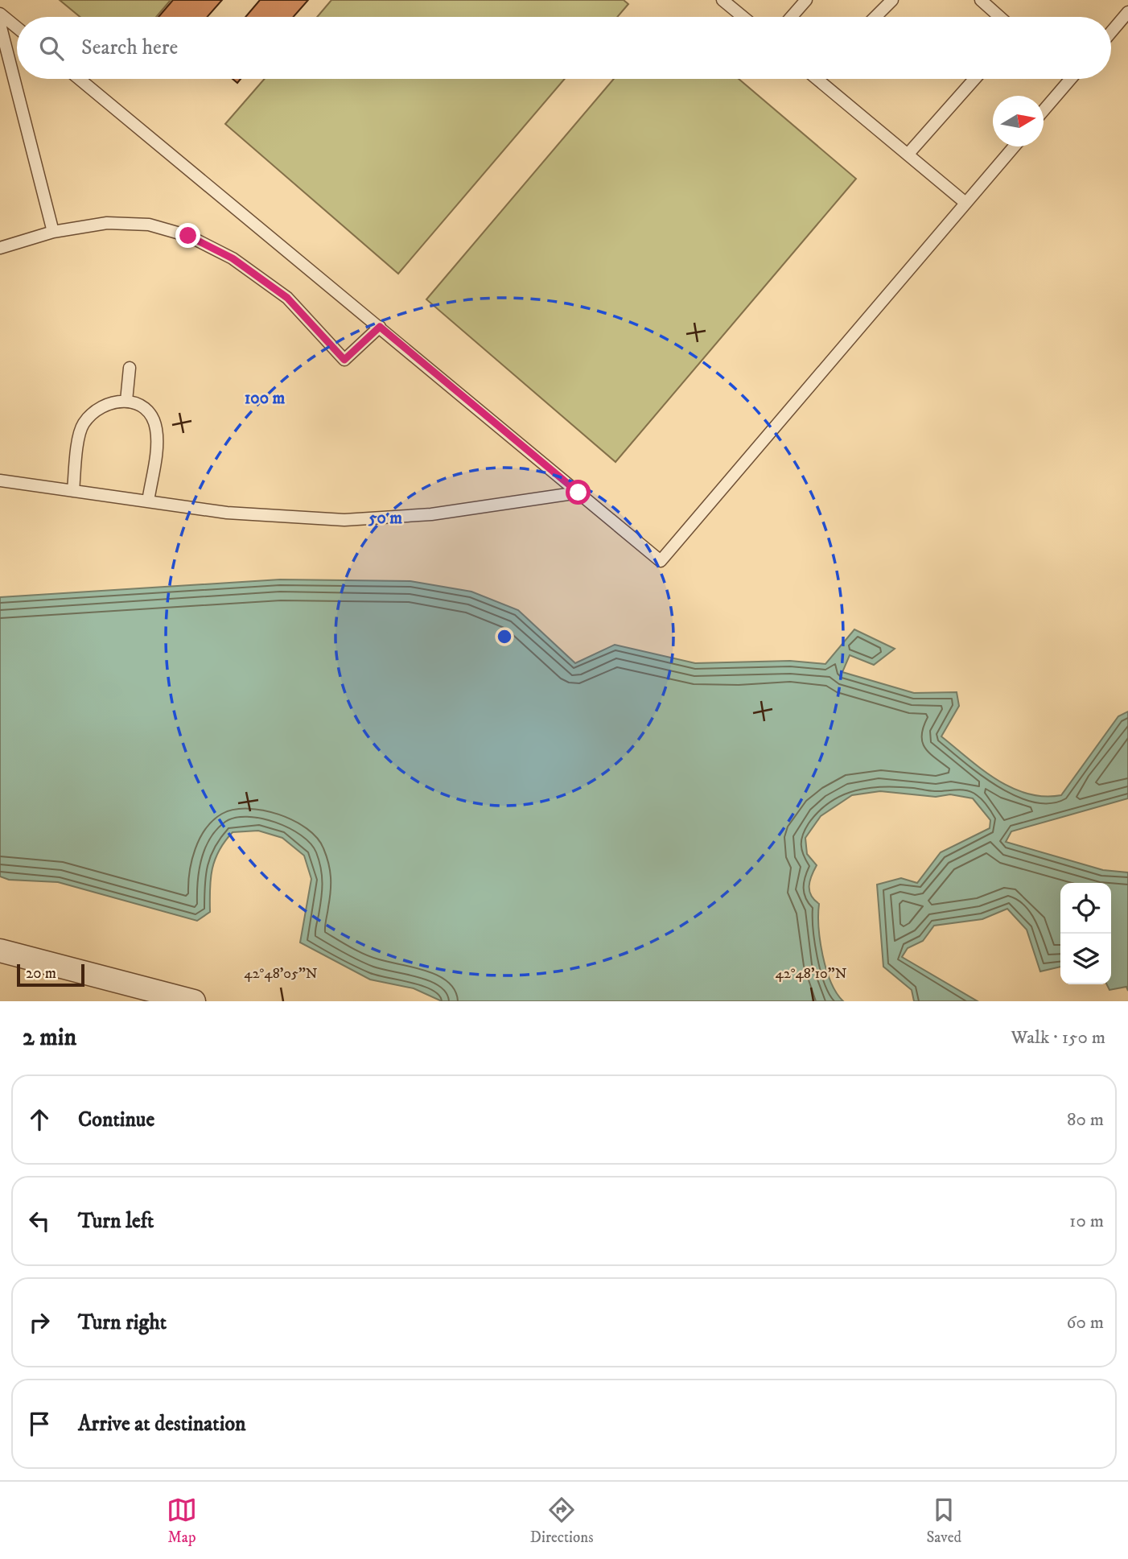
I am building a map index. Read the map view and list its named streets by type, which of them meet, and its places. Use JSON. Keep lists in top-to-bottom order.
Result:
{
  "scale_bar": "20 m",
  "north": "right",
  "page": {
    "search": "Search here",
    "scale": "20 m",
    "heading": ["2 min", "Walk · 150 m"],
    "list": [
      ["Continue", "80 m"],
      ["Turn left", "10 m"],
      ["Turn right", "60 m"],
      "Arrive at destination"
    ],
    "nav": ["Map", "Directions", "Saved"]
  },
  "coordinates": ["42°48'05\"N", "42°48'10\"N"],
  "rings": ["100 m", "50 m"]
}
